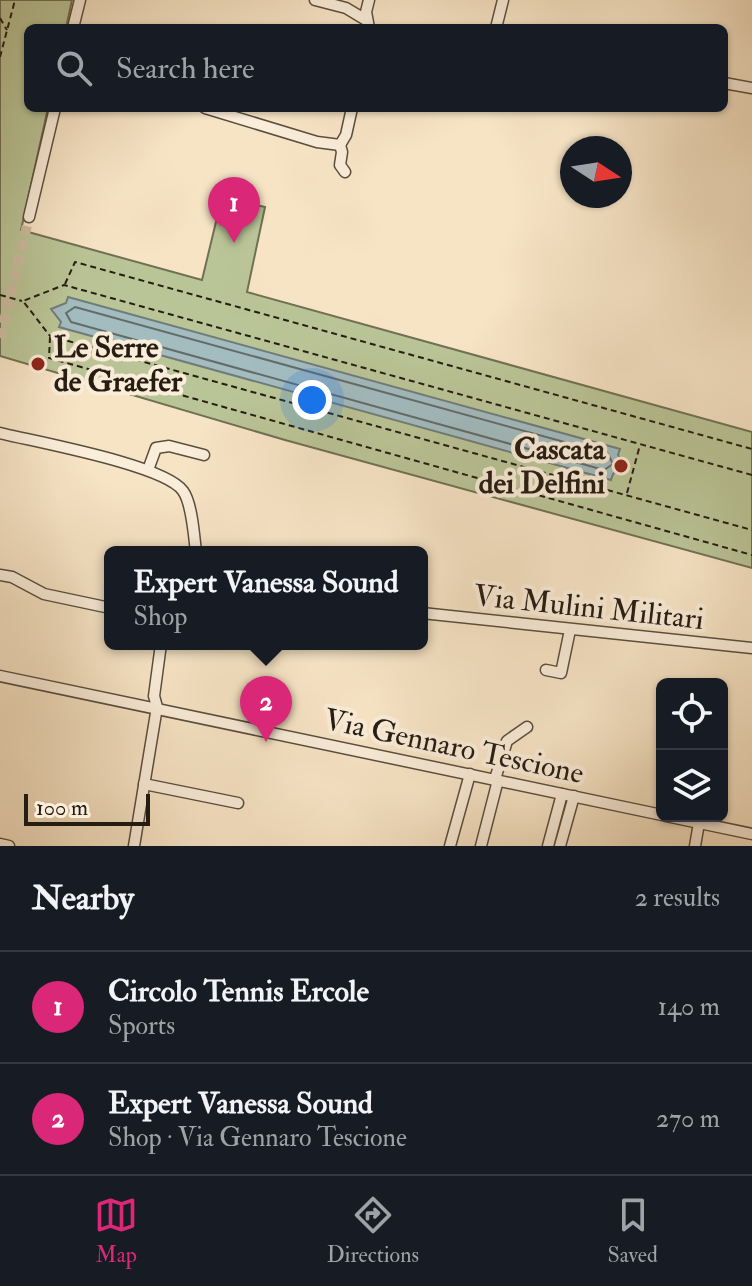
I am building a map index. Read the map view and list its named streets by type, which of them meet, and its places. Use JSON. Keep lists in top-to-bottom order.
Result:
{
  "streets": {
    "street": ["Via Mulini Militari", "Via Gennaro Tescione"]
  },
  "places": ["Le Serre de Graefer", "Cascata dei Delfini"],
  "scale_bar": "100 m",
  "north": "right",
  "page": {
    "search": "Search here",
    "pins": ["1", "2"],
    "popup": ["Expert Vanessa Sound", "Shop"],
    "scale": "100 m",
    "heading": ["Nearby", "2 results"],
    "list": [
      {
        "mark": "1",
        "name": "Circolo Tennis Ercole",
        "note": "Sports",
        "value": "140 m"
      },
      {
        "mark": "2",
        "name": "Expert Vanessa Sound",
        "note": "Shop · Via Gennaro Tescione",
        "value": "270 m"
      }
    ],
    "nav": ["Map", "Directions", "Saved"]
  }
}
